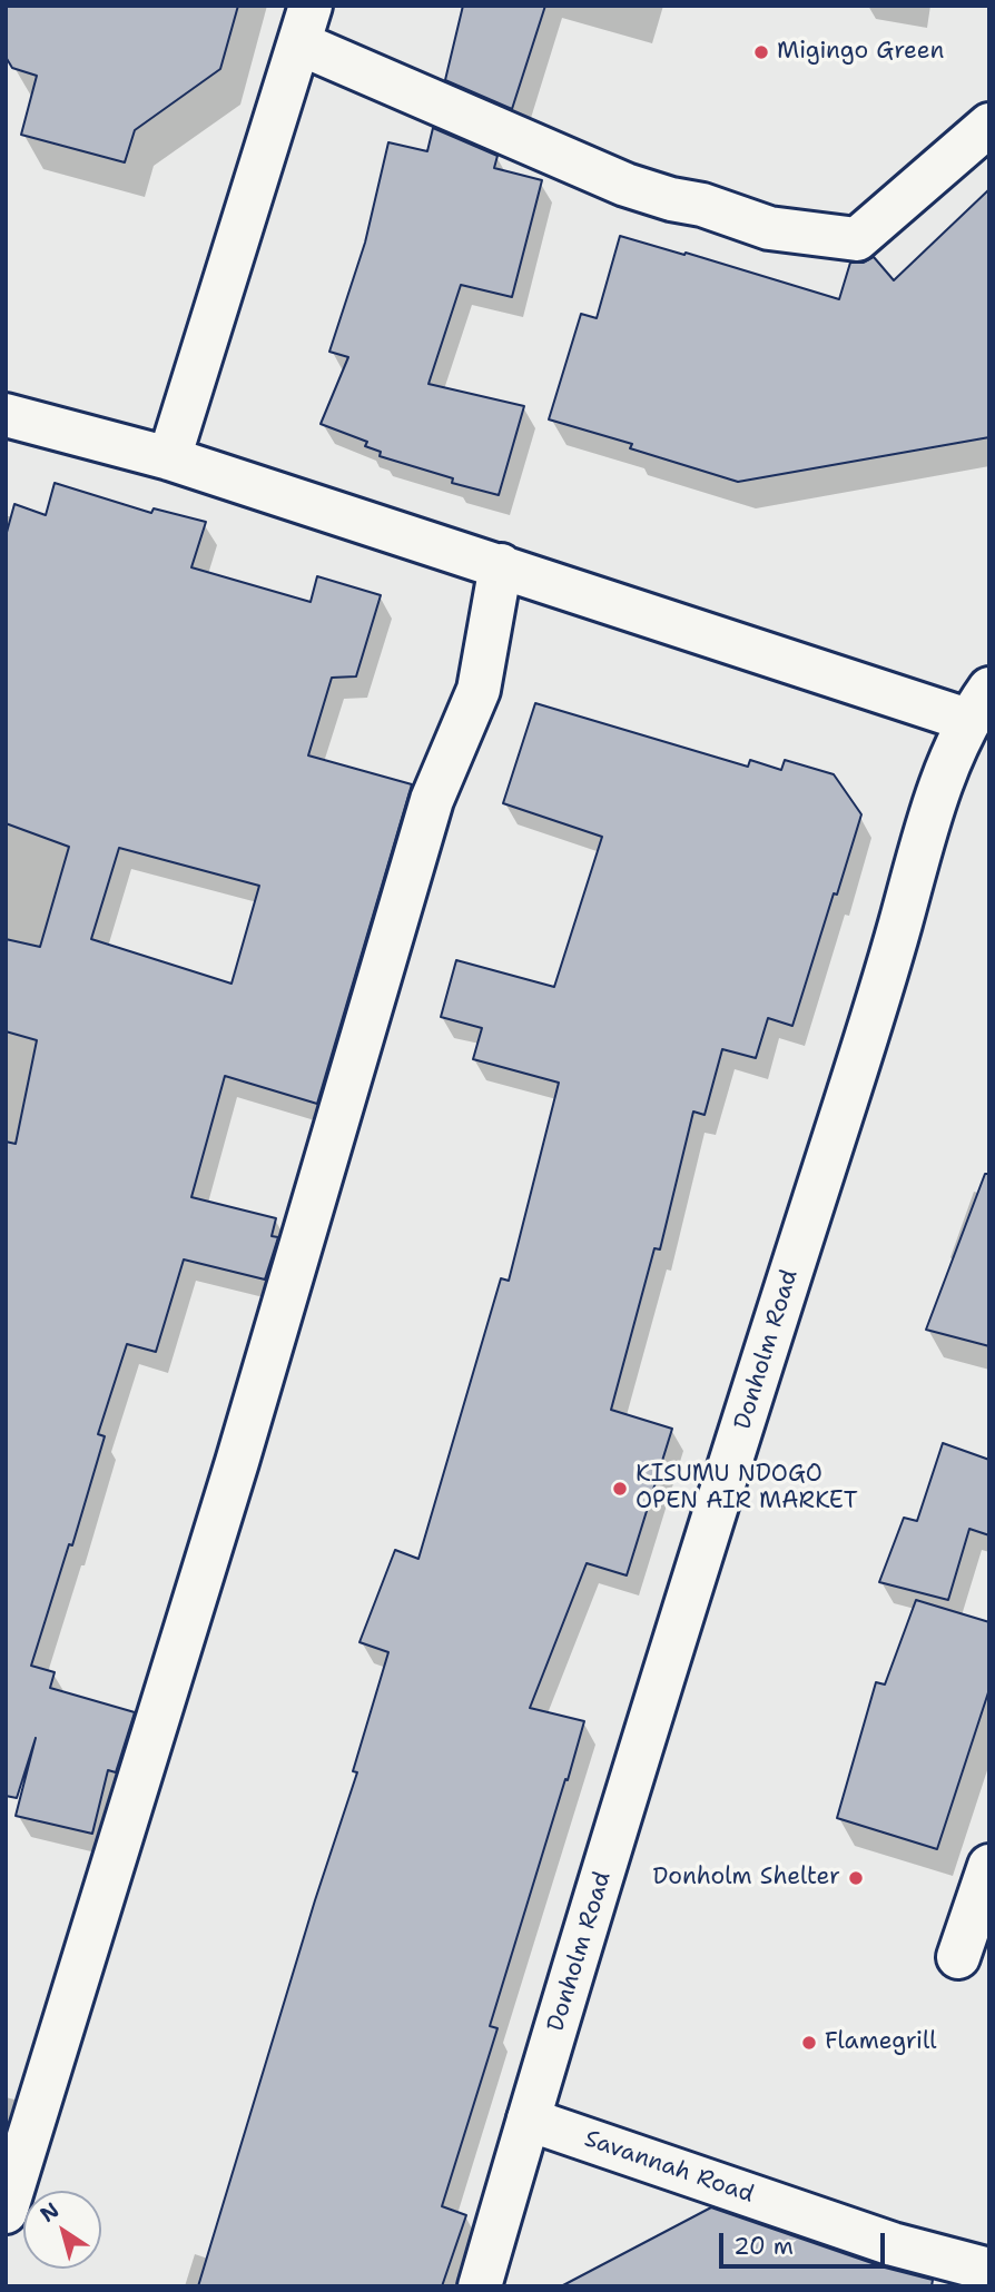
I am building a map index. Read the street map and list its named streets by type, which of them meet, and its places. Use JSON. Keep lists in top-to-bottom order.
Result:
{
  "streets": {
    "street": ["Donholm Road", "Savannah Road"]
  },
  "crossings": [
    ["Donholm Road", "Savannah Road"]
  ],
  "places": [
    "Migingo Green",
    "KISUMU NDOGO OPEN AIR MARKET",
    "Donholm Shelter",
    "Flamegrill"
  ],
  "scale_bar": "20 m",
  "north": "top left"
}
